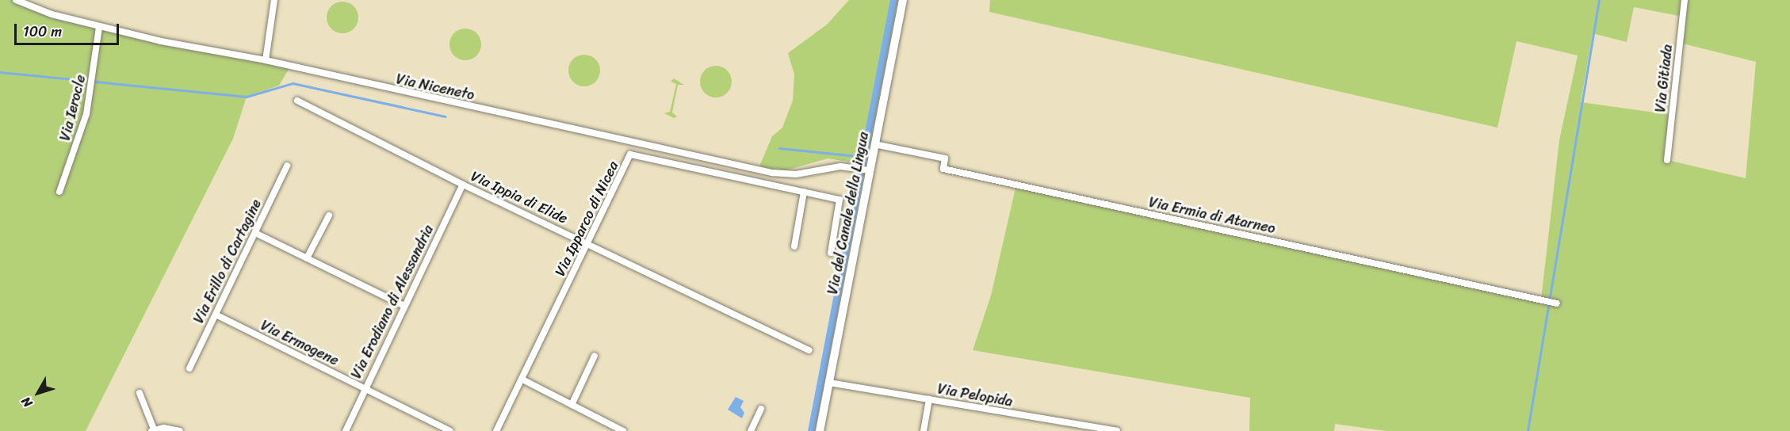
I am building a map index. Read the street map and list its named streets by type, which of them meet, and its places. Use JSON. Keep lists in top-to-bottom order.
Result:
{
  "streets": {
    "street": [
      "Via Gitiada",
      "Via Niceneto",
      "Via Ierocle",
      "Via Ippia di Elide",
      "Via del Canale della Lingua",
      "Via Ermia di Atarneo",
      "Via Ipparco di Nicea",
      "Via Erillo di Cartagine",
      "Via Erodiano di Alessandria",
      "Via Ermogene",
      "Via Pelopida"
    ]
  },
  "crossings": [
    ["Via Niceneto", "Via Ierocle"],
    ["Via Niceneto", "Via del Canale della Lingua"],
    ["Via Ippia di Elide", "Via Ipparco di Nicea"],
    ["Via Ippia di Elide", "Via Erodiano di Alessandria"],
    ["Via del Canale della Lingua", "Via Ermia di Atarneo"],
    ["Via del Canale della Lingua", "Via Pelopida"],
    ["Via Erillo di Cartagine", "Via Ermogene"],
    ["Via Erodiano di Alessandria", "Via Ermogene"]
  ],
  "scale_bar": "100 m",
  "north": "bottom left"
}
